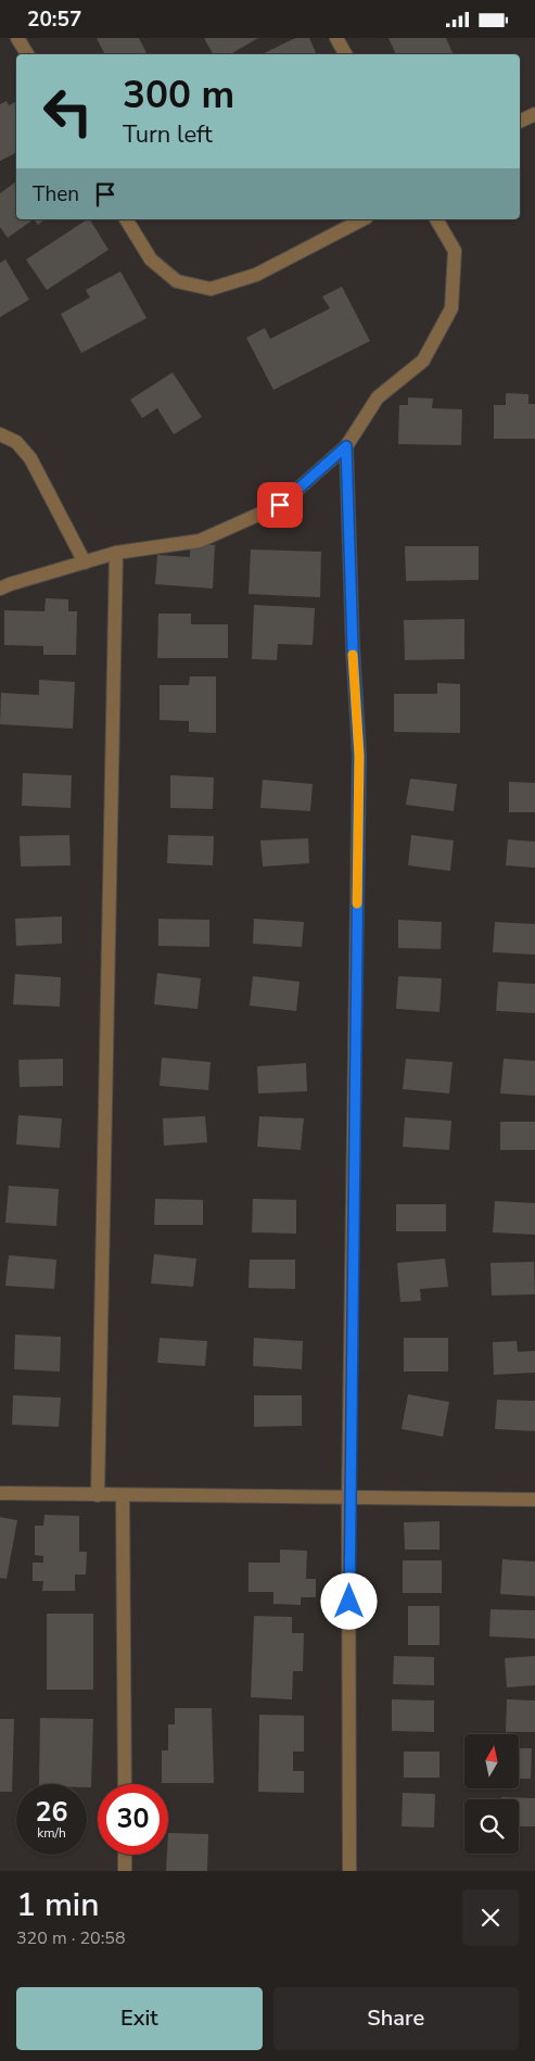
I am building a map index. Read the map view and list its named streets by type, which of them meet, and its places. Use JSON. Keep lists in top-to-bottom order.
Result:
{
  "north": "top",
  "page": {
    "status": "20:57",
    "turn": ["300 m", "Turn left"],
    "then": "Then",
    "speed": "26 km/h",
    "limit": "30",
    "heading": ["1 min", "320 m · 20:58"],
    "buttons": ["Exit", "Share"]
  }
}
